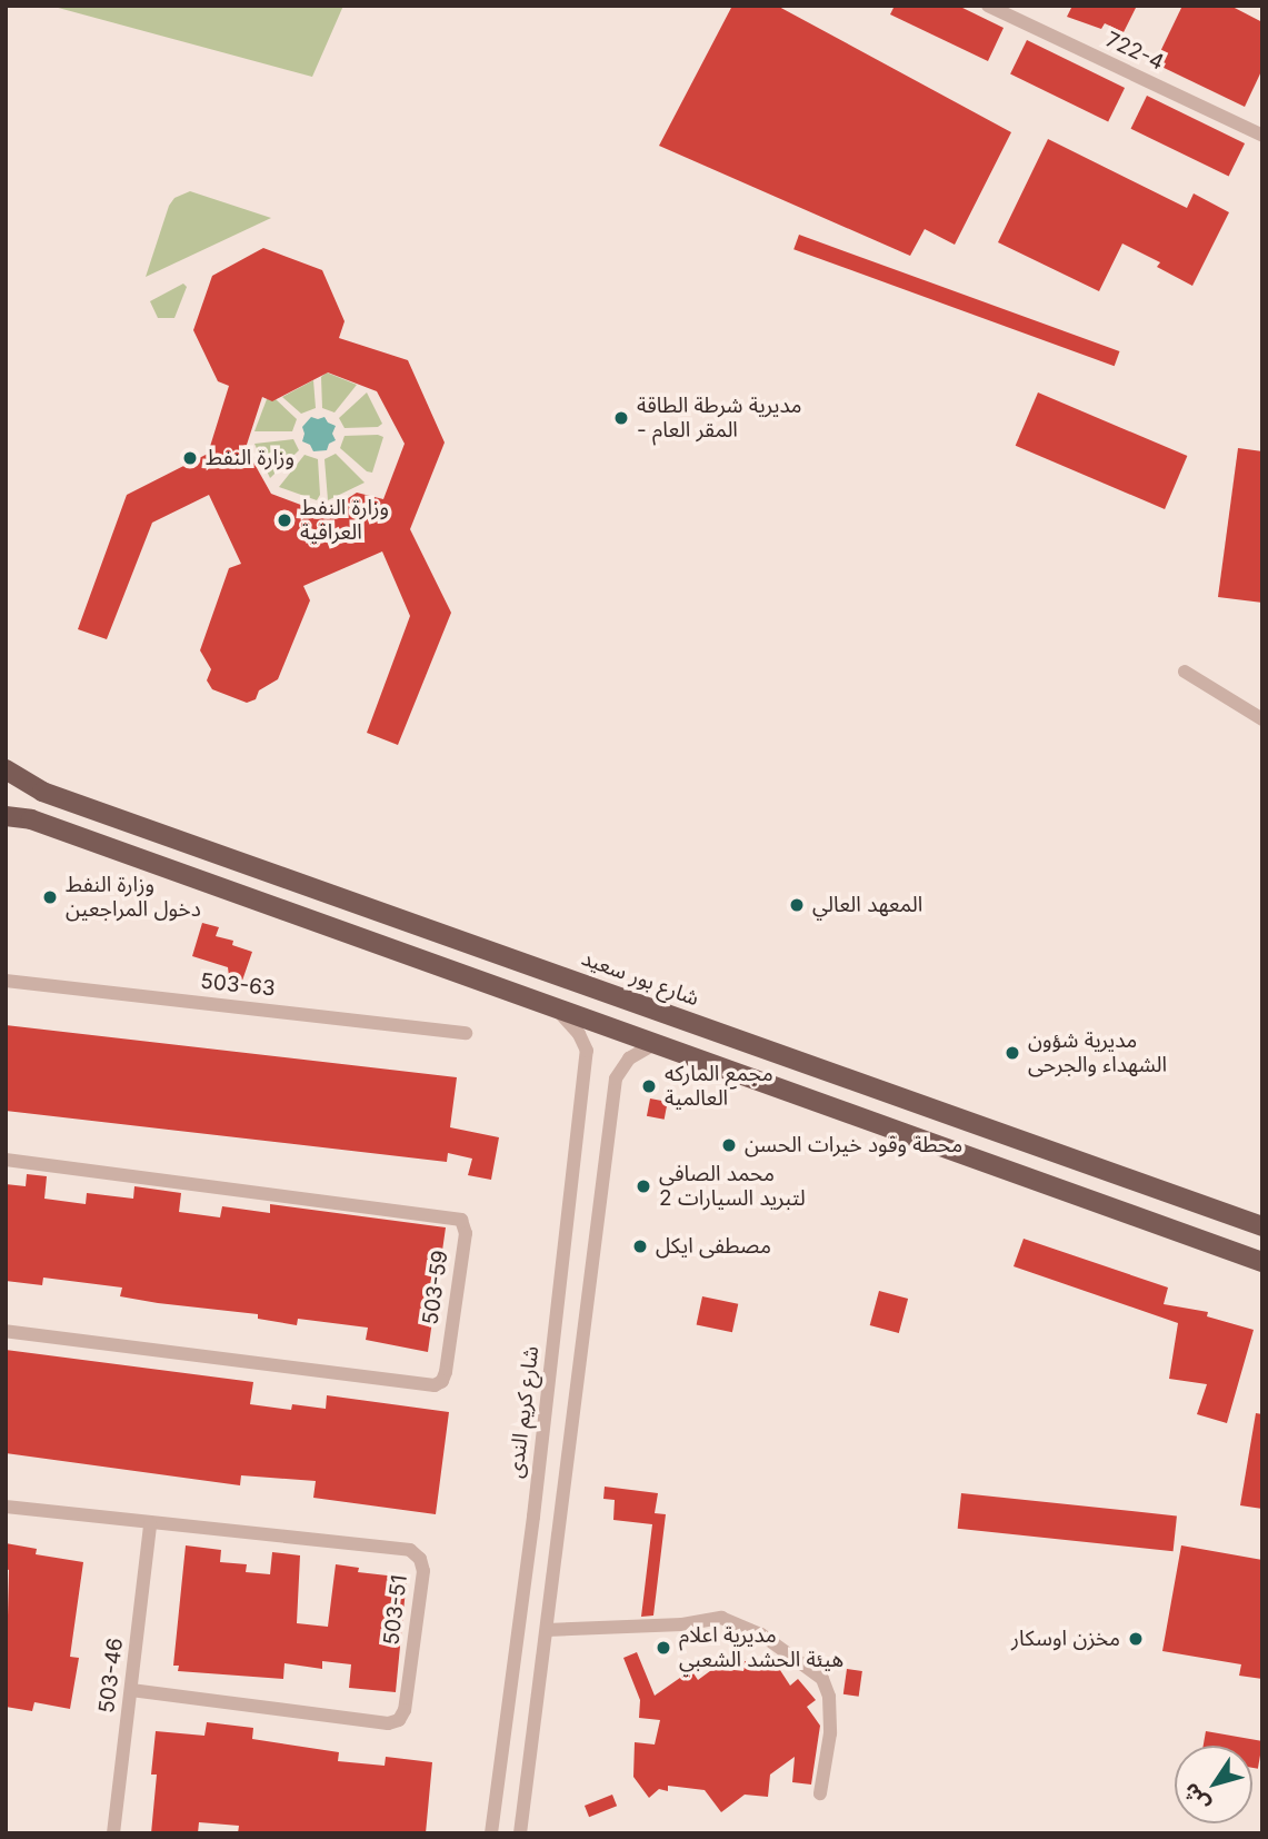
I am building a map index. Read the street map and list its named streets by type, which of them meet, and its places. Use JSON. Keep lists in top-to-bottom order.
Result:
{
  "streets": {
    "main road": ["شارع بور سعيد"],
    "street": [
      "722-4",
      "503-63",
      "503-59",
      "شارع كريم الندى",
      "503-51",
      "503-46"
    ]
  },
  "crossings": [
    ["503-51", "503-46"]
  ],
  "places": [
    "مديرية شرطة الطاقة - المقر العام",
    "وزارة النفط",
    "وزارة النفط العراقية",
    "وزارة النفط دخول المراجعين",
    "المعهد العالي",
    "مديرية شؤون الشهداء والجرحى",
    "مجمع الماركه العالمية",
    "محطة وقود خيرات الحسن",
    "محمد الصافي لتبريد السيارات 2",
    "مصطفى ايكل",
    "مخزن اوسكار",
    "مديرية اعلام هيئة الحشد الشعبي"
  ],
  "north": "bottom left"
}
